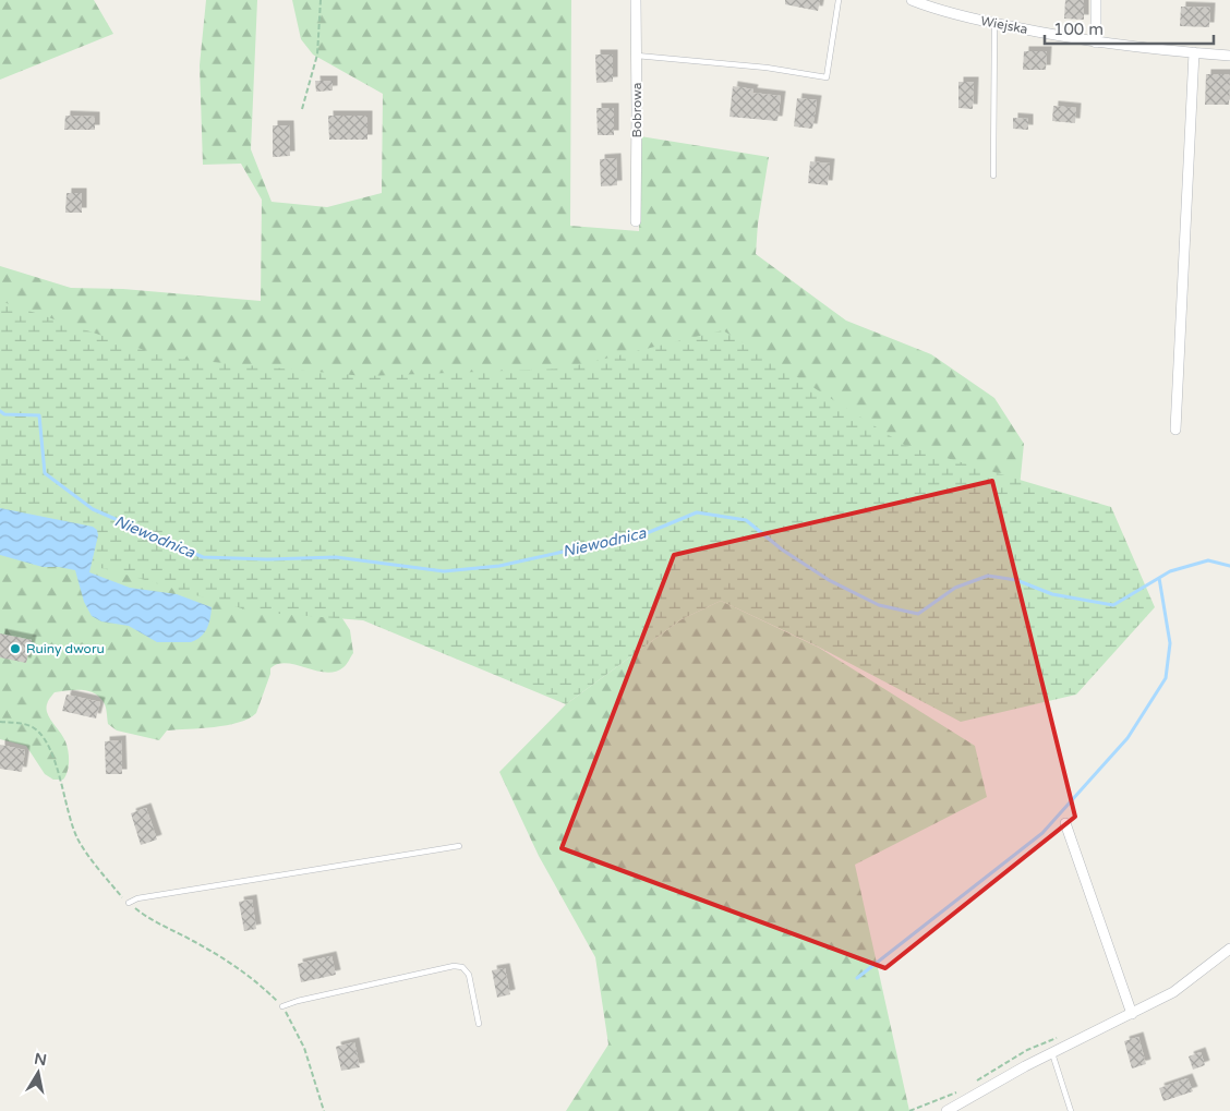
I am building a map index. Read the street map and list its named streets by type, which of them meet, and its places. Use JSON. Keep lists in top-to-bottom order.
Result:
{
  "streets": {
    "street": ["Wiejska", "Bobrowa"]
  },
  "water": ["Niewodnica"],
  "places": ["Ruiny dworu"],
  "scale_bar": "100 m",
  "north": "top"
}
